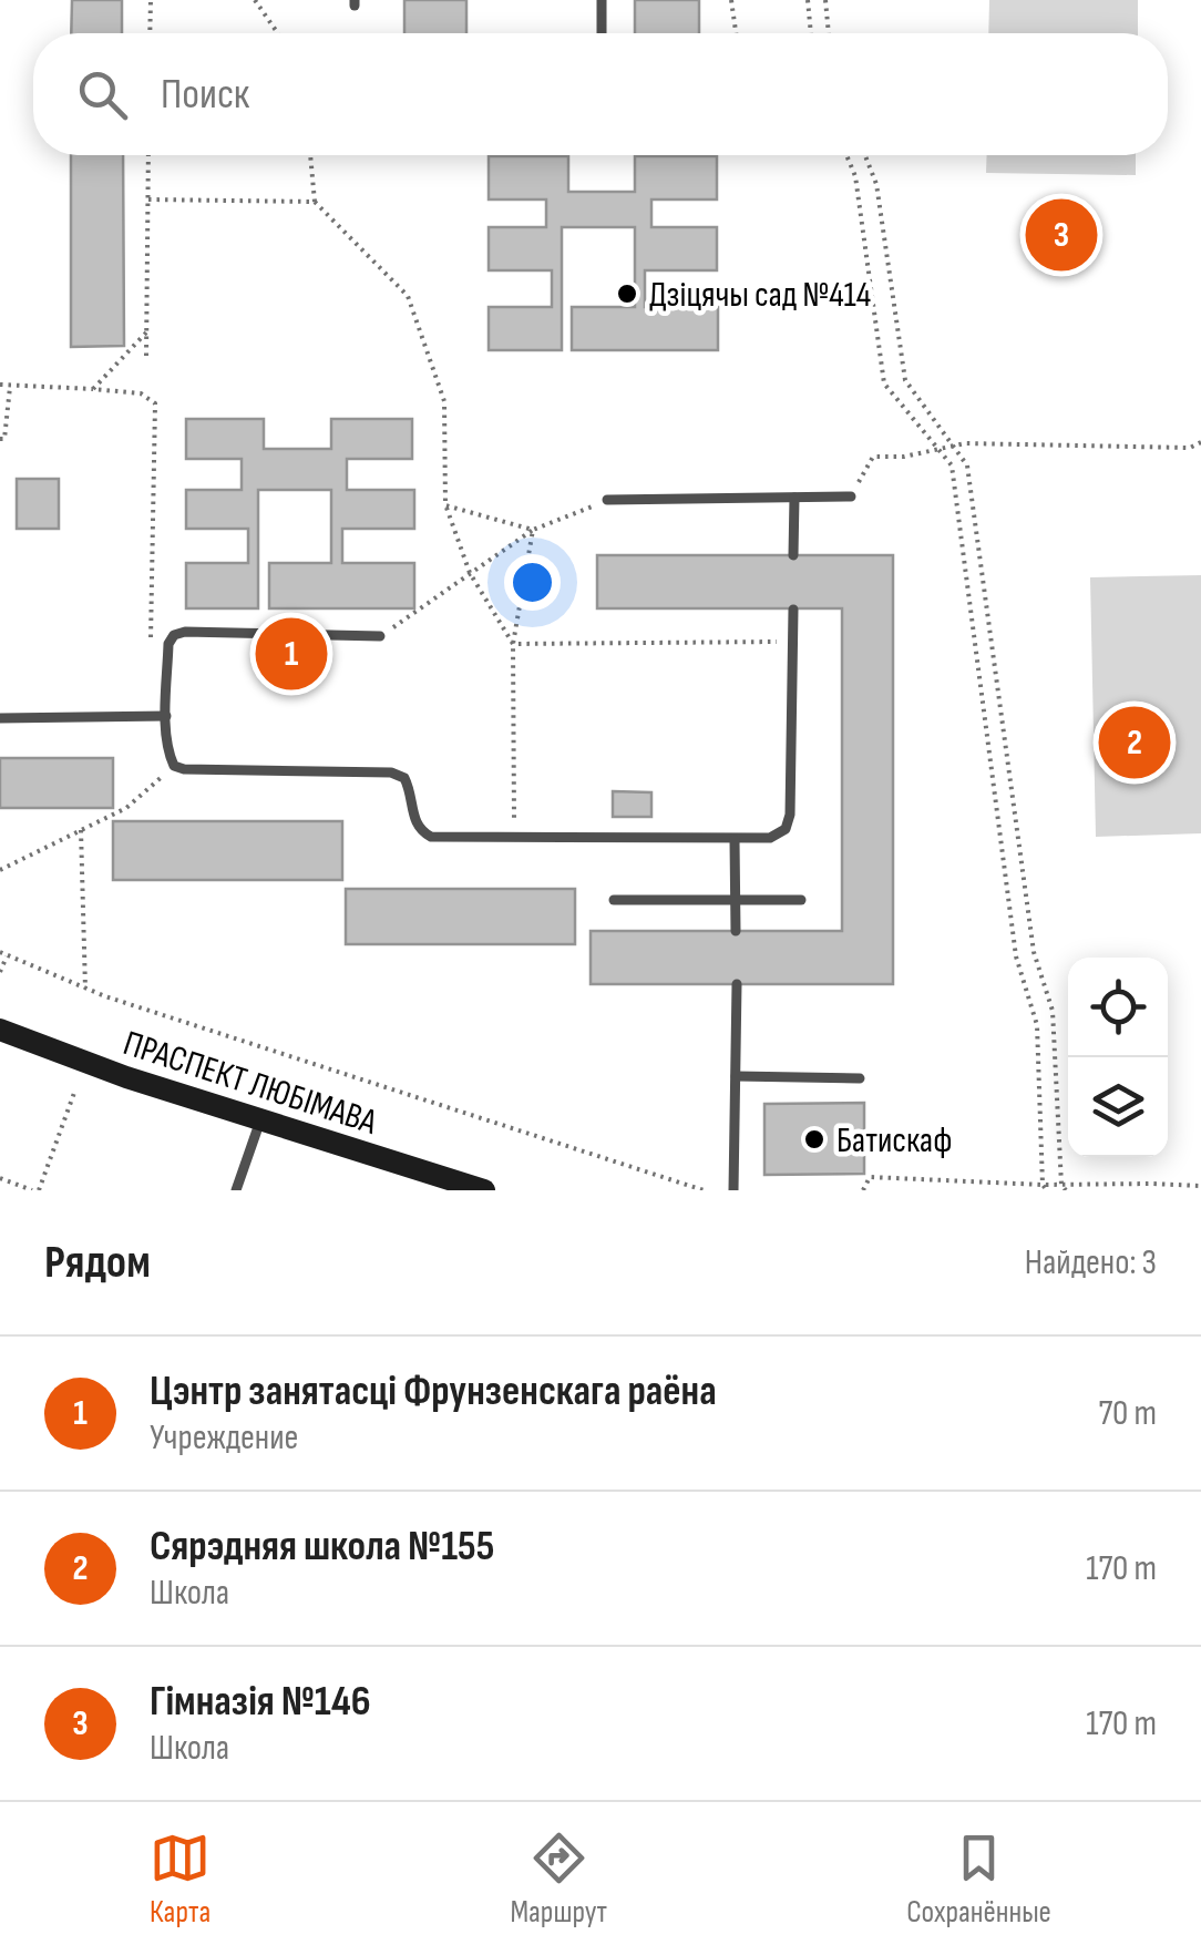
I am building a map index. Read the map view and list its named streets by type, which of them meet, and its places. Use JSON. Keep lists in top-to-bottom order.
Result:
{
  "streets": {
    "main road": ["ПРАСПЕКТ ЛЮБІМАВА"]
  },
  "places": ["Дзіцячы сад №414", "Батискаф"],
  "page": {
    "search": "Поиск",
    "pins": ["3", "1", "2"],
    "heading": ["Рядом", "Найдено: 3"],
    "list": [
      {
        "mark": "1",
        "name": "Цэнтр занятасці Фрунзенскага раёна",
        "note": "Учреждение",
        "value": "70 m"
      },
      {
        "mark": "2",
        "name": "Сярэдняя школа №155",
        "note": "Школа",
        "value": "170 m"
      },
      {
        "mark": "3",
        "name": "Гімназія №146",
        "note": "Школа",
        "value": "170 m"
      }
    ],
    "nav": ["Карта", "Маршрут", "Сохранённые"]
  }
}
